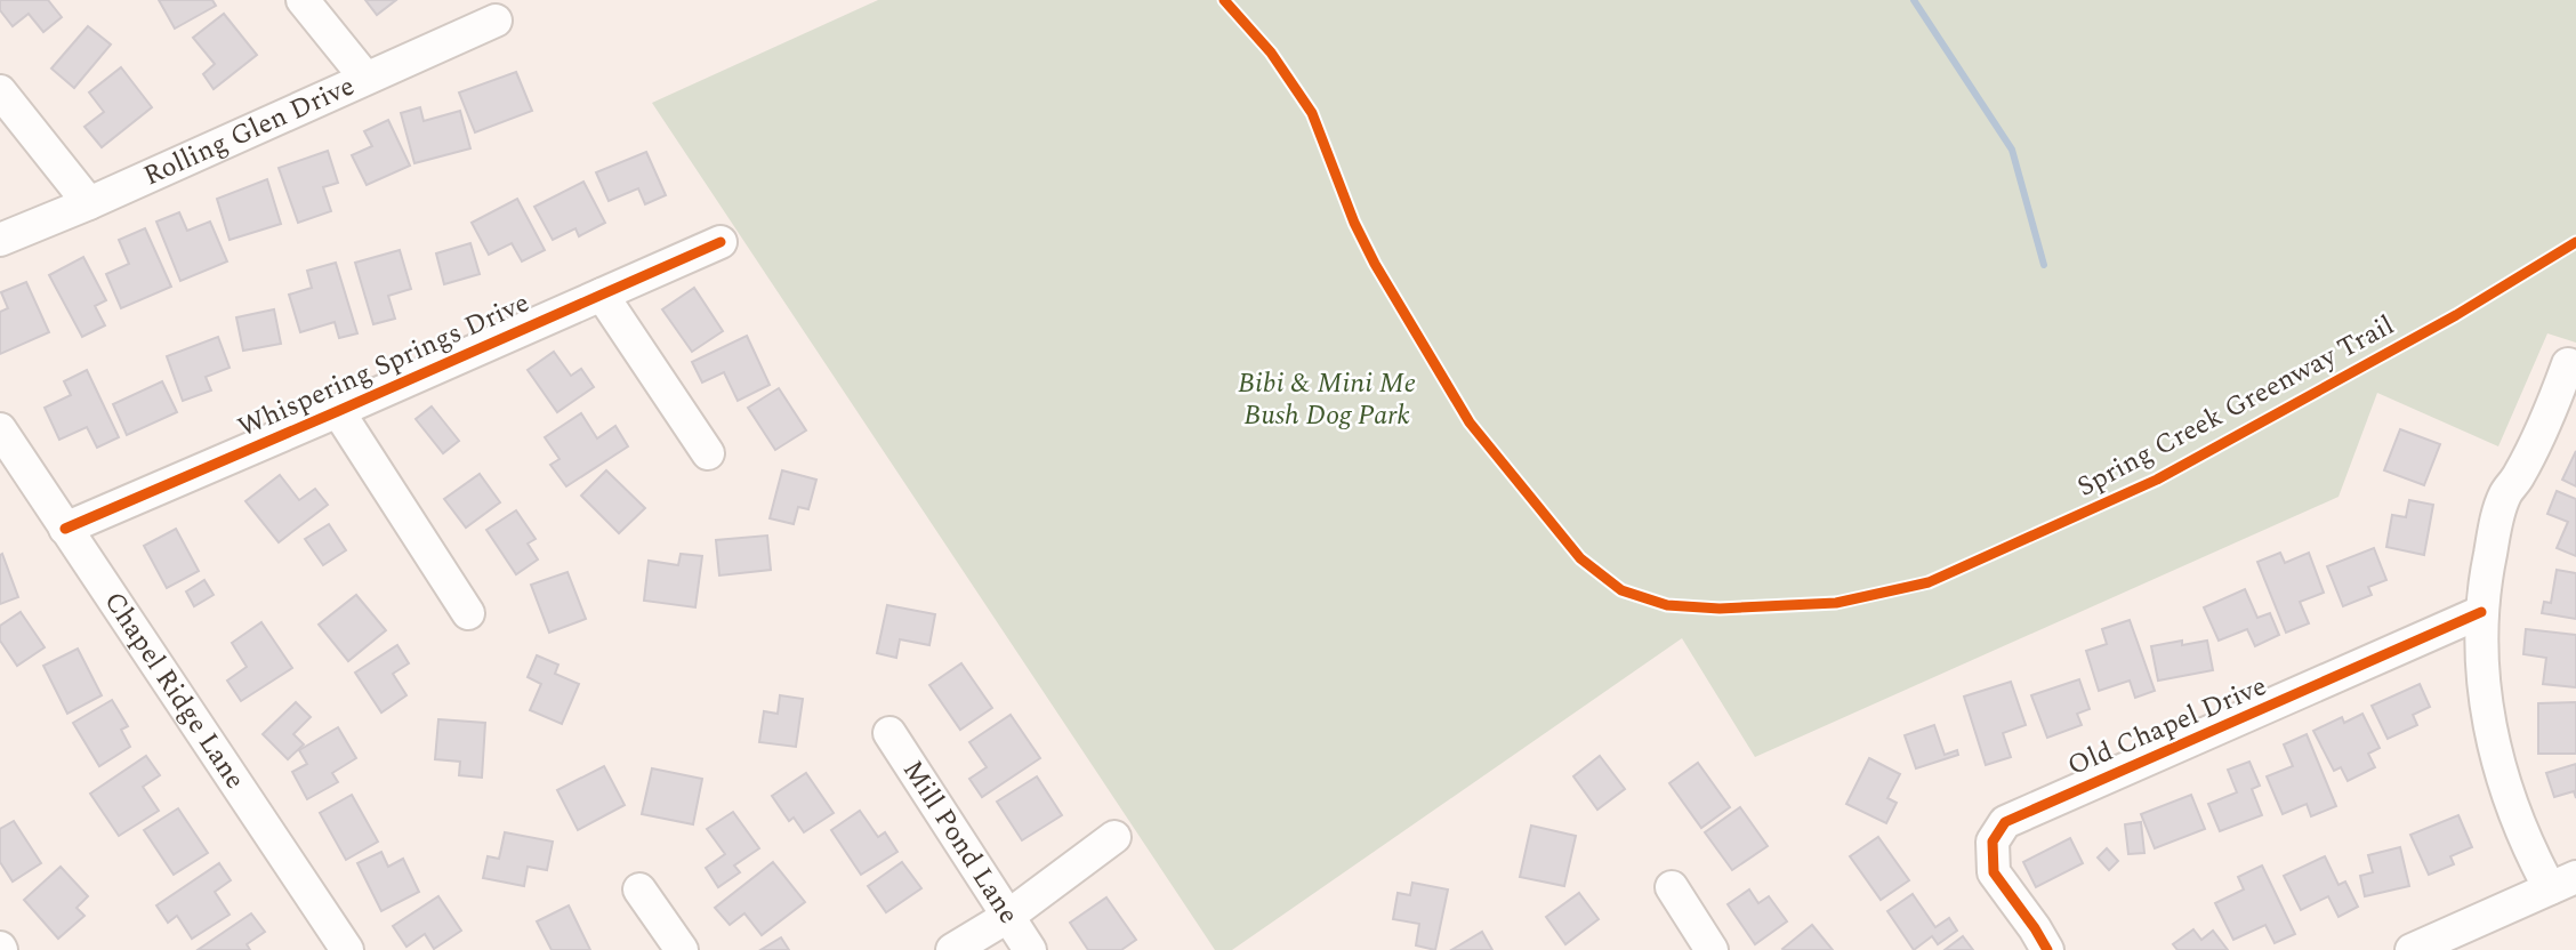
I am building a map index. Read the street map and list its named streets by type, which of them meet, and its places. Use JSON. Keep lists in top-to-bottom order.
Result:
{
  "streets": {
    "street": [
      "Rolling Glen Drive",
      "Whispering Springs Drive",
      "Chapel Ridge Lane",
      "Old Chapel Drive",
      "Mill Pond Lane"
    ],
    "cycle path": ["Spring Creek Greenway Trail"]
  },
  "crossings": [
    ["Whispering Springs Drive", "Chapel Ridge Lane"]
  ],
  "parks": ["Bibi & Mini Me Bush Dog Park"]
}
